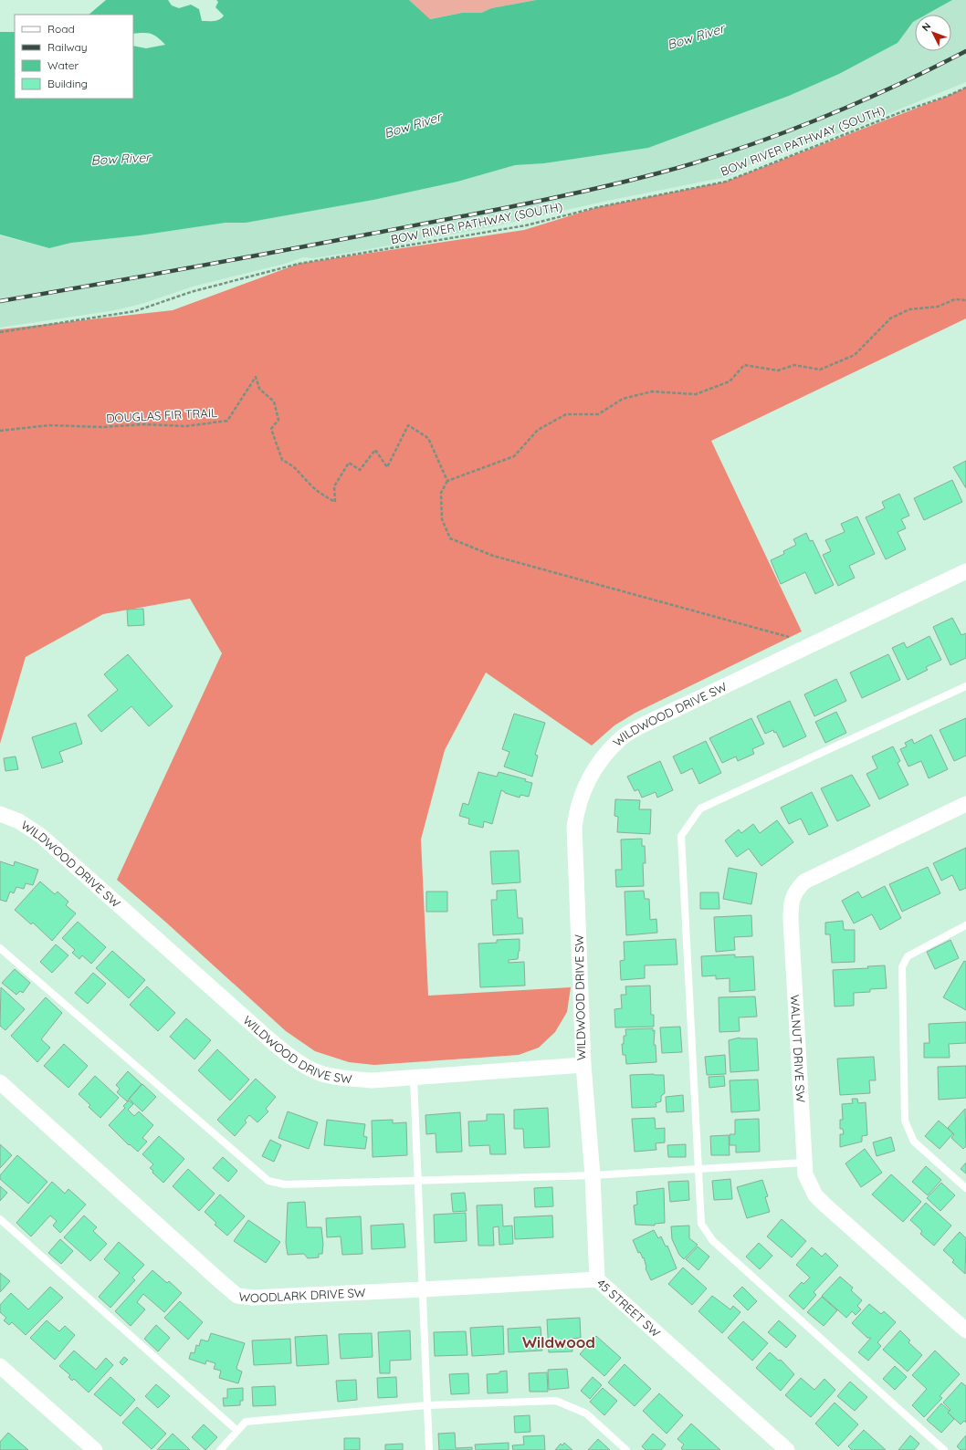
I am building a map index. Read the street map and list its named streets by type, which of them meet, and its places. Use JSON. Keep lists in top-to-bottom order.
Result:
{
  "streets": {
    "street": [
      "WILDWOOD DRIVE SW",
      "WALNUT DRIVE SW",
      "WOODLARK DRIVE SW",
      "45 STREET SW"
    ],
    "path": ["BOW RIVER PATHWAY (SOUTH)", "DOUGLAS FIR TRAIL"]
  },
  "crossings": [
    ["WILDWOOD DRIVE SW", "45 STREET SW"],
    ["WOODLARK DRIVE SW", "45 STREET SW"]
  ],
  "districts": ["Wildwood"],
  "water": ["Bow River"],
  "legend": [
    "Road",
    "Railway",
    "Water",
    "Building"
  ],
  "north": "top left"
}
